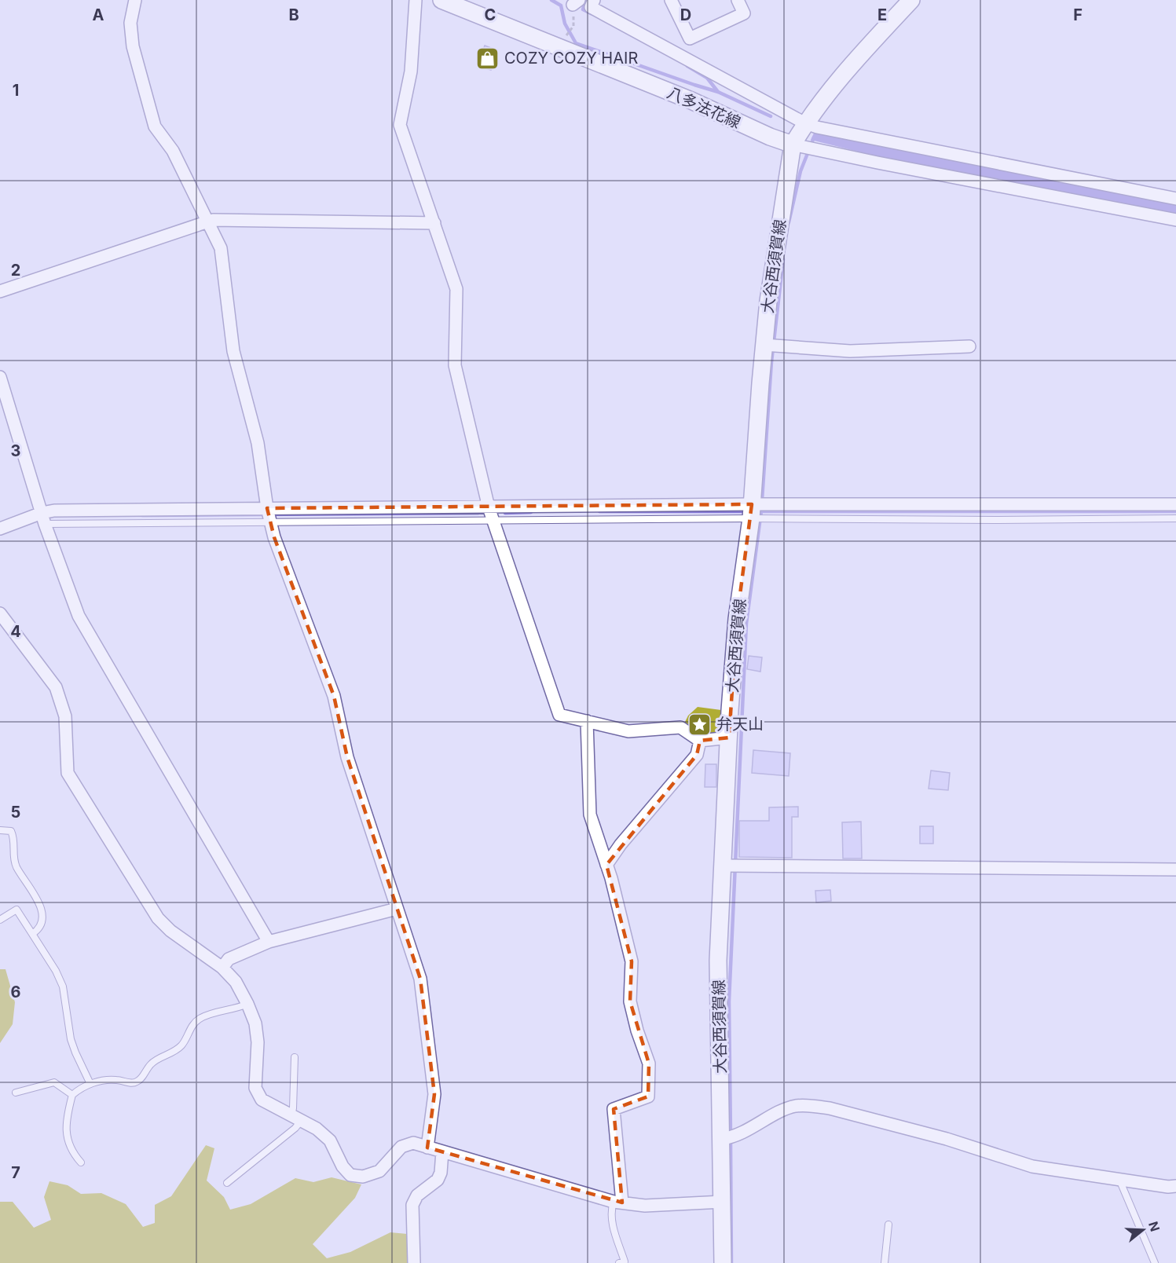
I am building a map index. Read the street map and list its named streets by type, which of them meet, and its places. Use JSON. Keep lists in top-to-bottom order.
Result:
{
  "streets": {
    "main road": ["八多法花線", "大谷西須賀線"]
  },
  "crossings": [
    ["八多法花線", "大谷西須賀線"]
  ],
  "places": {
    "shop": ["COZY COZY HAIR"],
    "place": ["弁天山"]
  },
  "north": "right",
  "grid": {
    "columns": [
      "A",
      "B",
      "C",
      "D",
      "E",
      "F"
    ],
    "rows": [
      "1",
      "2",
      "3",
      "4",
      "5",
      "6",
      "7"
    ]
  }
}
